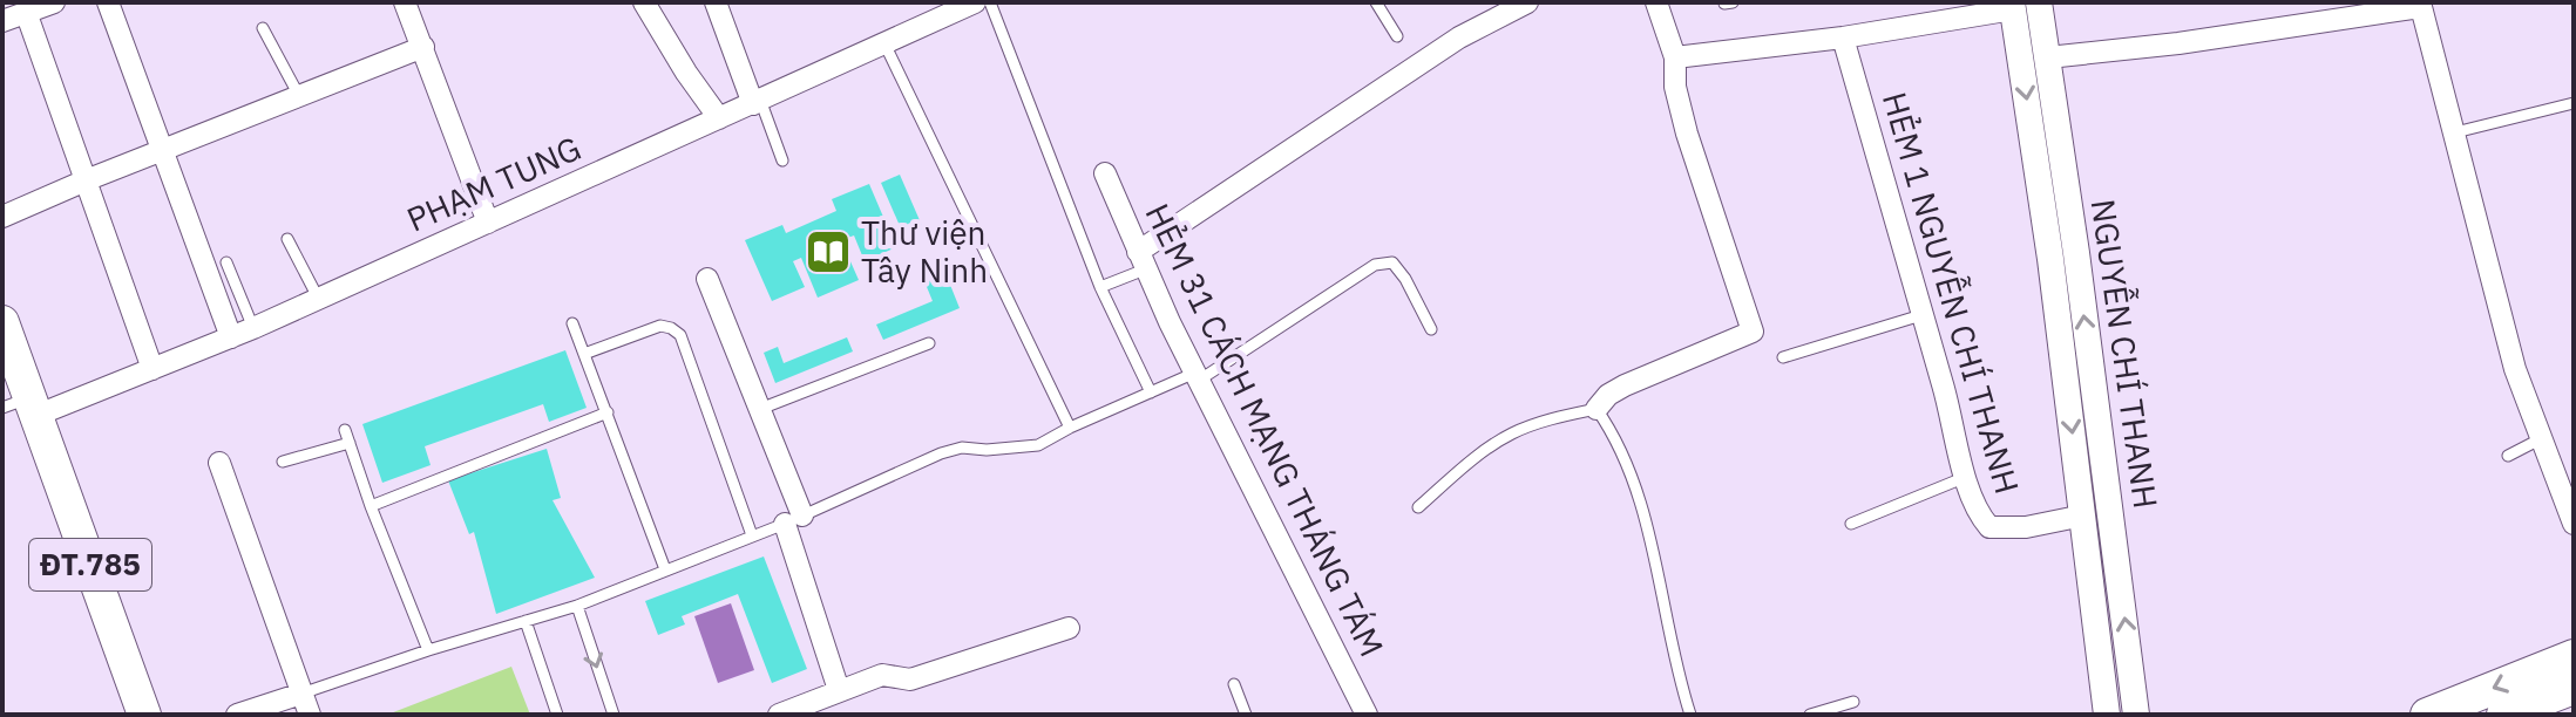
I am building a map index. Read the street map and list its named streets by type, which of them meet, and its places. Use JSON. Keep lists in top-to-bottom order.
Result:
{
  "streets": {
    "main road": ["ĐT.785"],
    "street": [
      "PHẠM TUNG",
      "HẺM 1 NGUYỄN CHÍ THANH",
      "NGUYỄN CHÍ THANH",
      "HẺM 31 CÁCH MẠNG THÁNG TÁM"
    ]
  },
  "crossings": [
    ["PHẠM TUNG", "ĐT.785"],
    ["HẺM 1 NGUYỄN CHÍ THANH", "NGUYỄN CHÍ THANH"]
  ],
  "places": {
    "library": ["Thư viện Tây Ninh"]
  }
}
